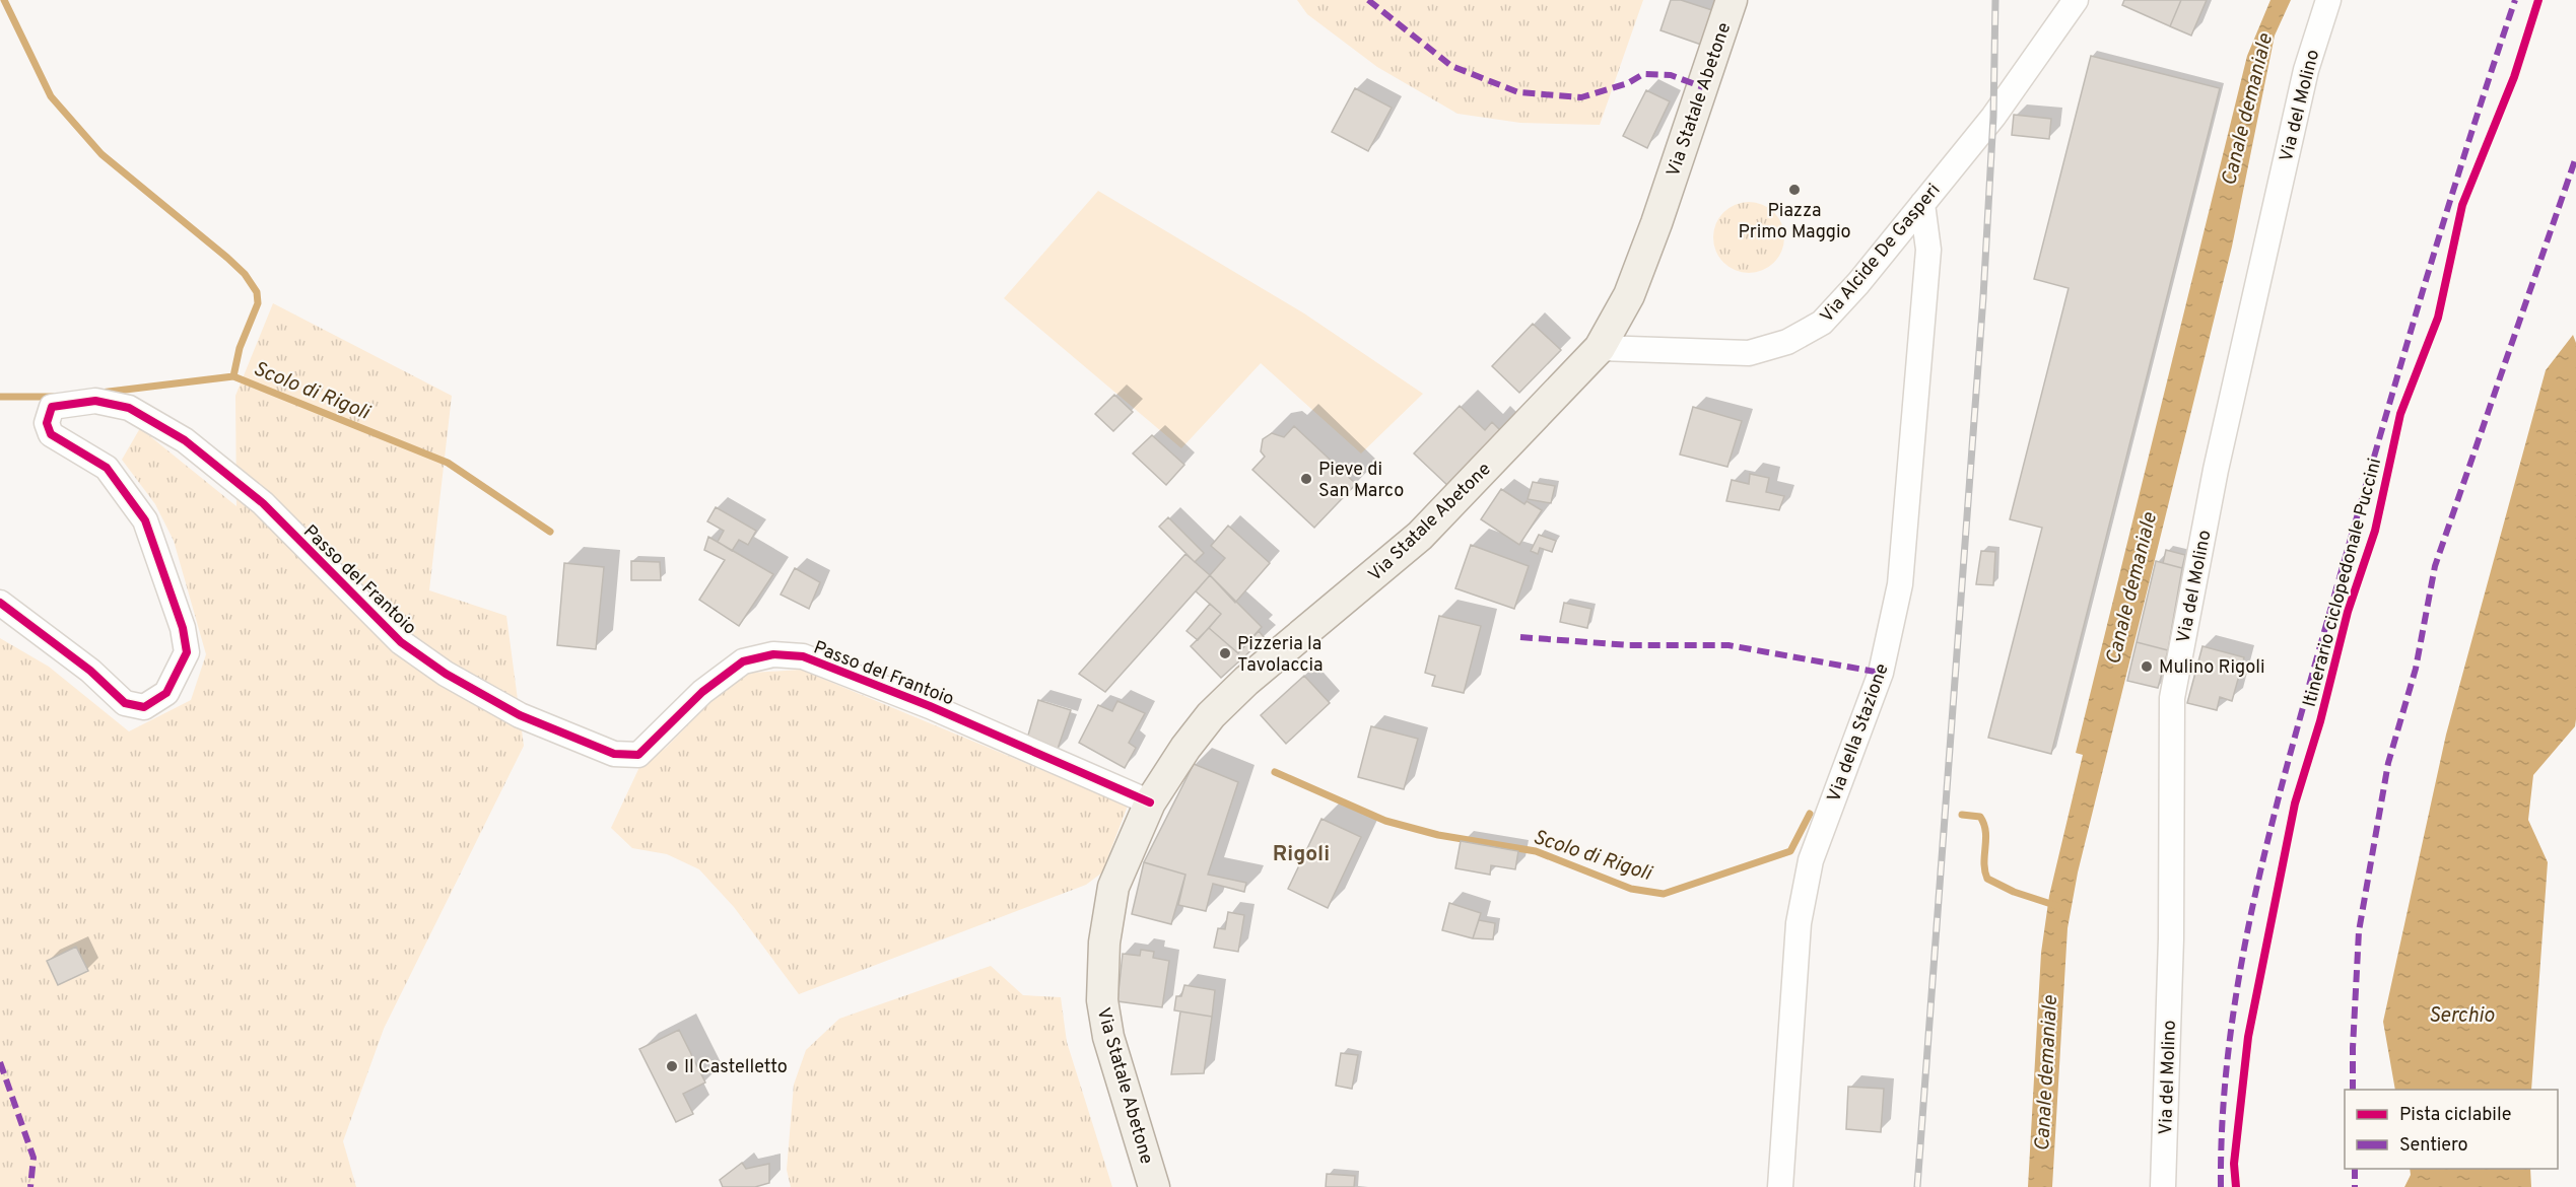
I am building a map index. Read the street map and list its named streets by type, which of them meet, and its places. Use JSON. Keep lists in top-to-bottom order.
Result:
{
  "streets": {
    "main road": ["Via Statale Abetone"],
    "street": [
      "Via del Molino",
      "Via Alcide De Gasperi",
      "Passo del Frantoio",
      "Via della Stazione"
    ],
    "cycle path": ["Itinerario ciclopedonale Puccini"]
  },
  "crossings": [
    ["Via Statale Abetone", "Via Alcide De Gasperi"],
    ["Via Statale Abetone", "Passo del Frantoio"],
    ["Via Alcide De Gasperi", "Via della Stazione"]
  ],
  "districts": ["Rigoli"],
  "water": ["Canale demaniale", "Scolo di Rigoli", "Serchio"],
  "places": [
    "Piazza Primo Maggio",
    "Pieve di San Marco",
    "Pizzeria la Tavolaccia",
    "Mulino Rigoli",
    "Il Castelletto"
  ],
  "legend": ["Pista ciclabile", "Sentiero"]
}
